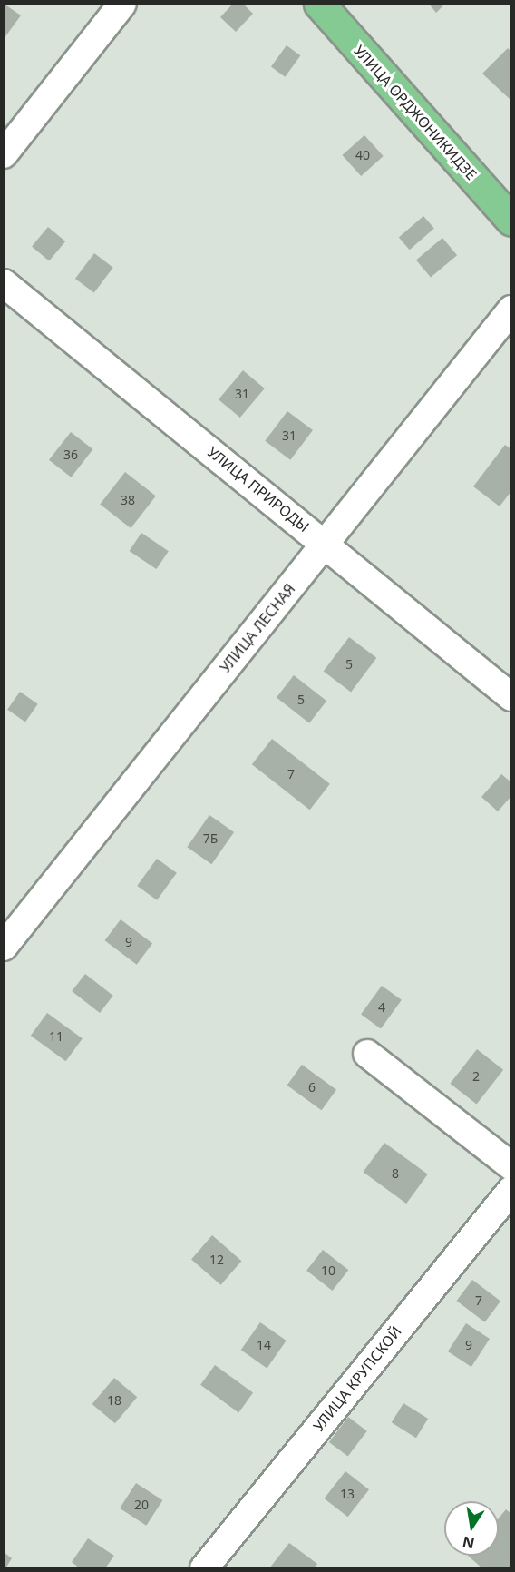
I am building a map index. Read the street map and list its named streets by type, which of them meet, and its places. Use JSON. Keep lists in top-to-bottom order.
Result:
{
  "streets": {
    "main road": ["УЛИЦА ОРДЖОНИКИДЗЕ"],
    "street": ["УЛИЦА ПРИРОДЫ", "УЛИЦА ЛЕСНАЯ", "УЛИЦА КРУПСКОЙ"]
  },
  "crossings": [
    ["УЛИЦА ПРИРОДЫ", "УЛИЦА ЛЕСНАЯ"]
  ],
  "house_numbers": [
    "40",
    "31",
    "31",
    "36",
    "38",
    "5",
    "5",
    "7",
    "7Б",
    "9",
    "4",
    "11",
    "2",
    "6",
    "8",
    "12",
    "10",
    "7",
    "14",
    "9",
    "18",
    "13",
    "20"
  ],
  "north": "bottom"
}
